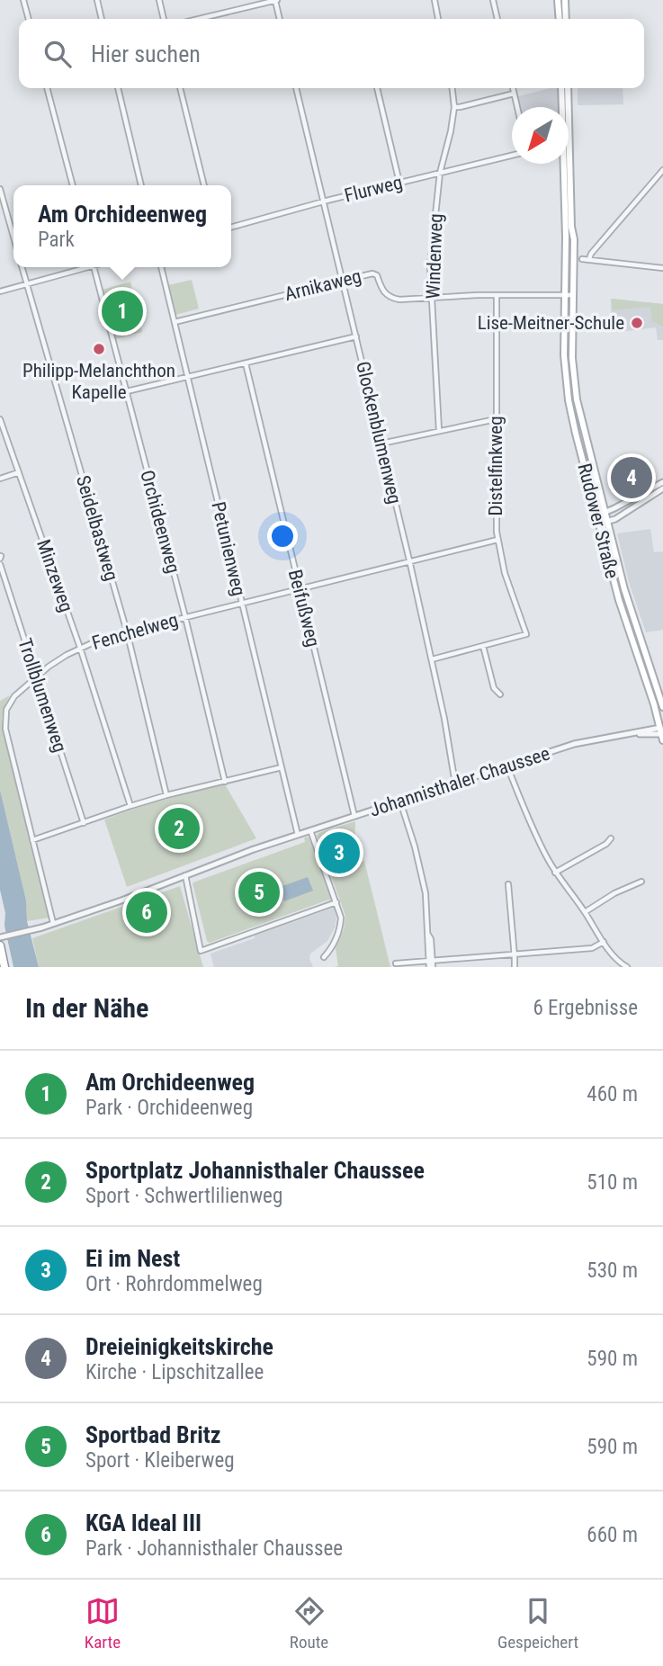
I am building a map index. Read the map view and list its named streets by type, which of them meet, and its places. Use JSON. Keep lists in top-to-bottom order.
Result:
{
  "streets": {
    "main road": ["Rudower Straße"],
    "street": [
      "Flurweg",
      "Windenweg",
      "Arnikaweg",
      "Glockenblumenweg",
      "Distelfinkweg",
      "Orchideenweg",
      "Seidelbastweg",
      "Petunienweg",
      "Minzeweg",
      "Beifußweg",
      "Fenchelweg",
      "Trollblumenweg",
      "Johannisthaler Chaussee"
    ]
  },
  "crossings": [
    ["Flurweg", "Windenweg"],
    ["Flurweg", "Glockenblumenweg"],
    ["Windenweg", "Arnikaweg"],
    ["Arnikaweg", "Glockenblumenweg"],
    ["Arnikaweg", "Distelfinkweg"],
    ["Arnikaweg", "Rudower Straße"],
    ["Arnikaweg", "Petunienweg"],
    ["Glockenblumenweg", "Fenchelweg"],
    ["Glockenblumenweg", "Johannisthaler Chaussee"],
    ["Distelfinkweg", "Fenchelweg"],
    ["Rudower Straße", "Johannisthaler Chaussee"],
    ["Orchideenweg", "Fenchelweg"],
    ["Seidelbastweg", "Fenchelweg"],
    ["Petunienweg", "Fenchelweg"],
    ["Petunienweg", "Johannisthaler Chaussee"],
    ["Minzeweg", "Fenchelweg"],
    ["Beifußweg", "Fenchelweg"],
    ["Beifußweg", "Johannisthaler Chaussee"],
    ["Fenchelweg", "Trollblumenweg"],
    ["Fenchelweg", "Johannisthaler Chaussee"]
  ],
  "places": ["Lise-Meitner-Schule", "Philipp-Melanchthon Kapelle"],
  "north": "bottom left",
  "page": {
    "search": "Hier suchen",
    "popup": ["Am Orchideenweg", "Park"],
    "pins": [
      "1",
      "4",
      "2",
      "3",
      "5",
      "6"
    ],
    "heading": ["In der Nähe", "6 Ergebnisse"],
    "list": [
      {
        "mark": "1",
        "name": "Am Orchideenweg",
        "note": "Park · Orchideenweg",
        "value": "460 m"
      },
      {
        "mark": "2",
        "name": "Sportplatz Johannisthaler Chaussee",
        "note": "Sport · Schwertlilienweg",
        "value": "510 m"
      },
      {
        "mark": "3",
        "name": "Ei im Nest",
        "note": "Ort · Rohrdommelweg",
        "value": "530 m"
      },
      {
        "mark": "4",
        "name": "Dreieinigkeitskirche",
        "note": "Kirche · Lipschitzallee",
        "value": "590 m"
      },
      {
        "mark": "5",
        "name": "Sportbad Britz",
        "note": "Sport · Kleiberweg",
        "value": "590 m"
      },
      {
        "mark": "6",
        "name": "KGA Ideal III",
        "note": "Park · Johannisthaler Chaussee",
        "value": "660 m"
      }
    ],
    "nav": ["Karte", "Route", "Gespeichert"]
  }
}
